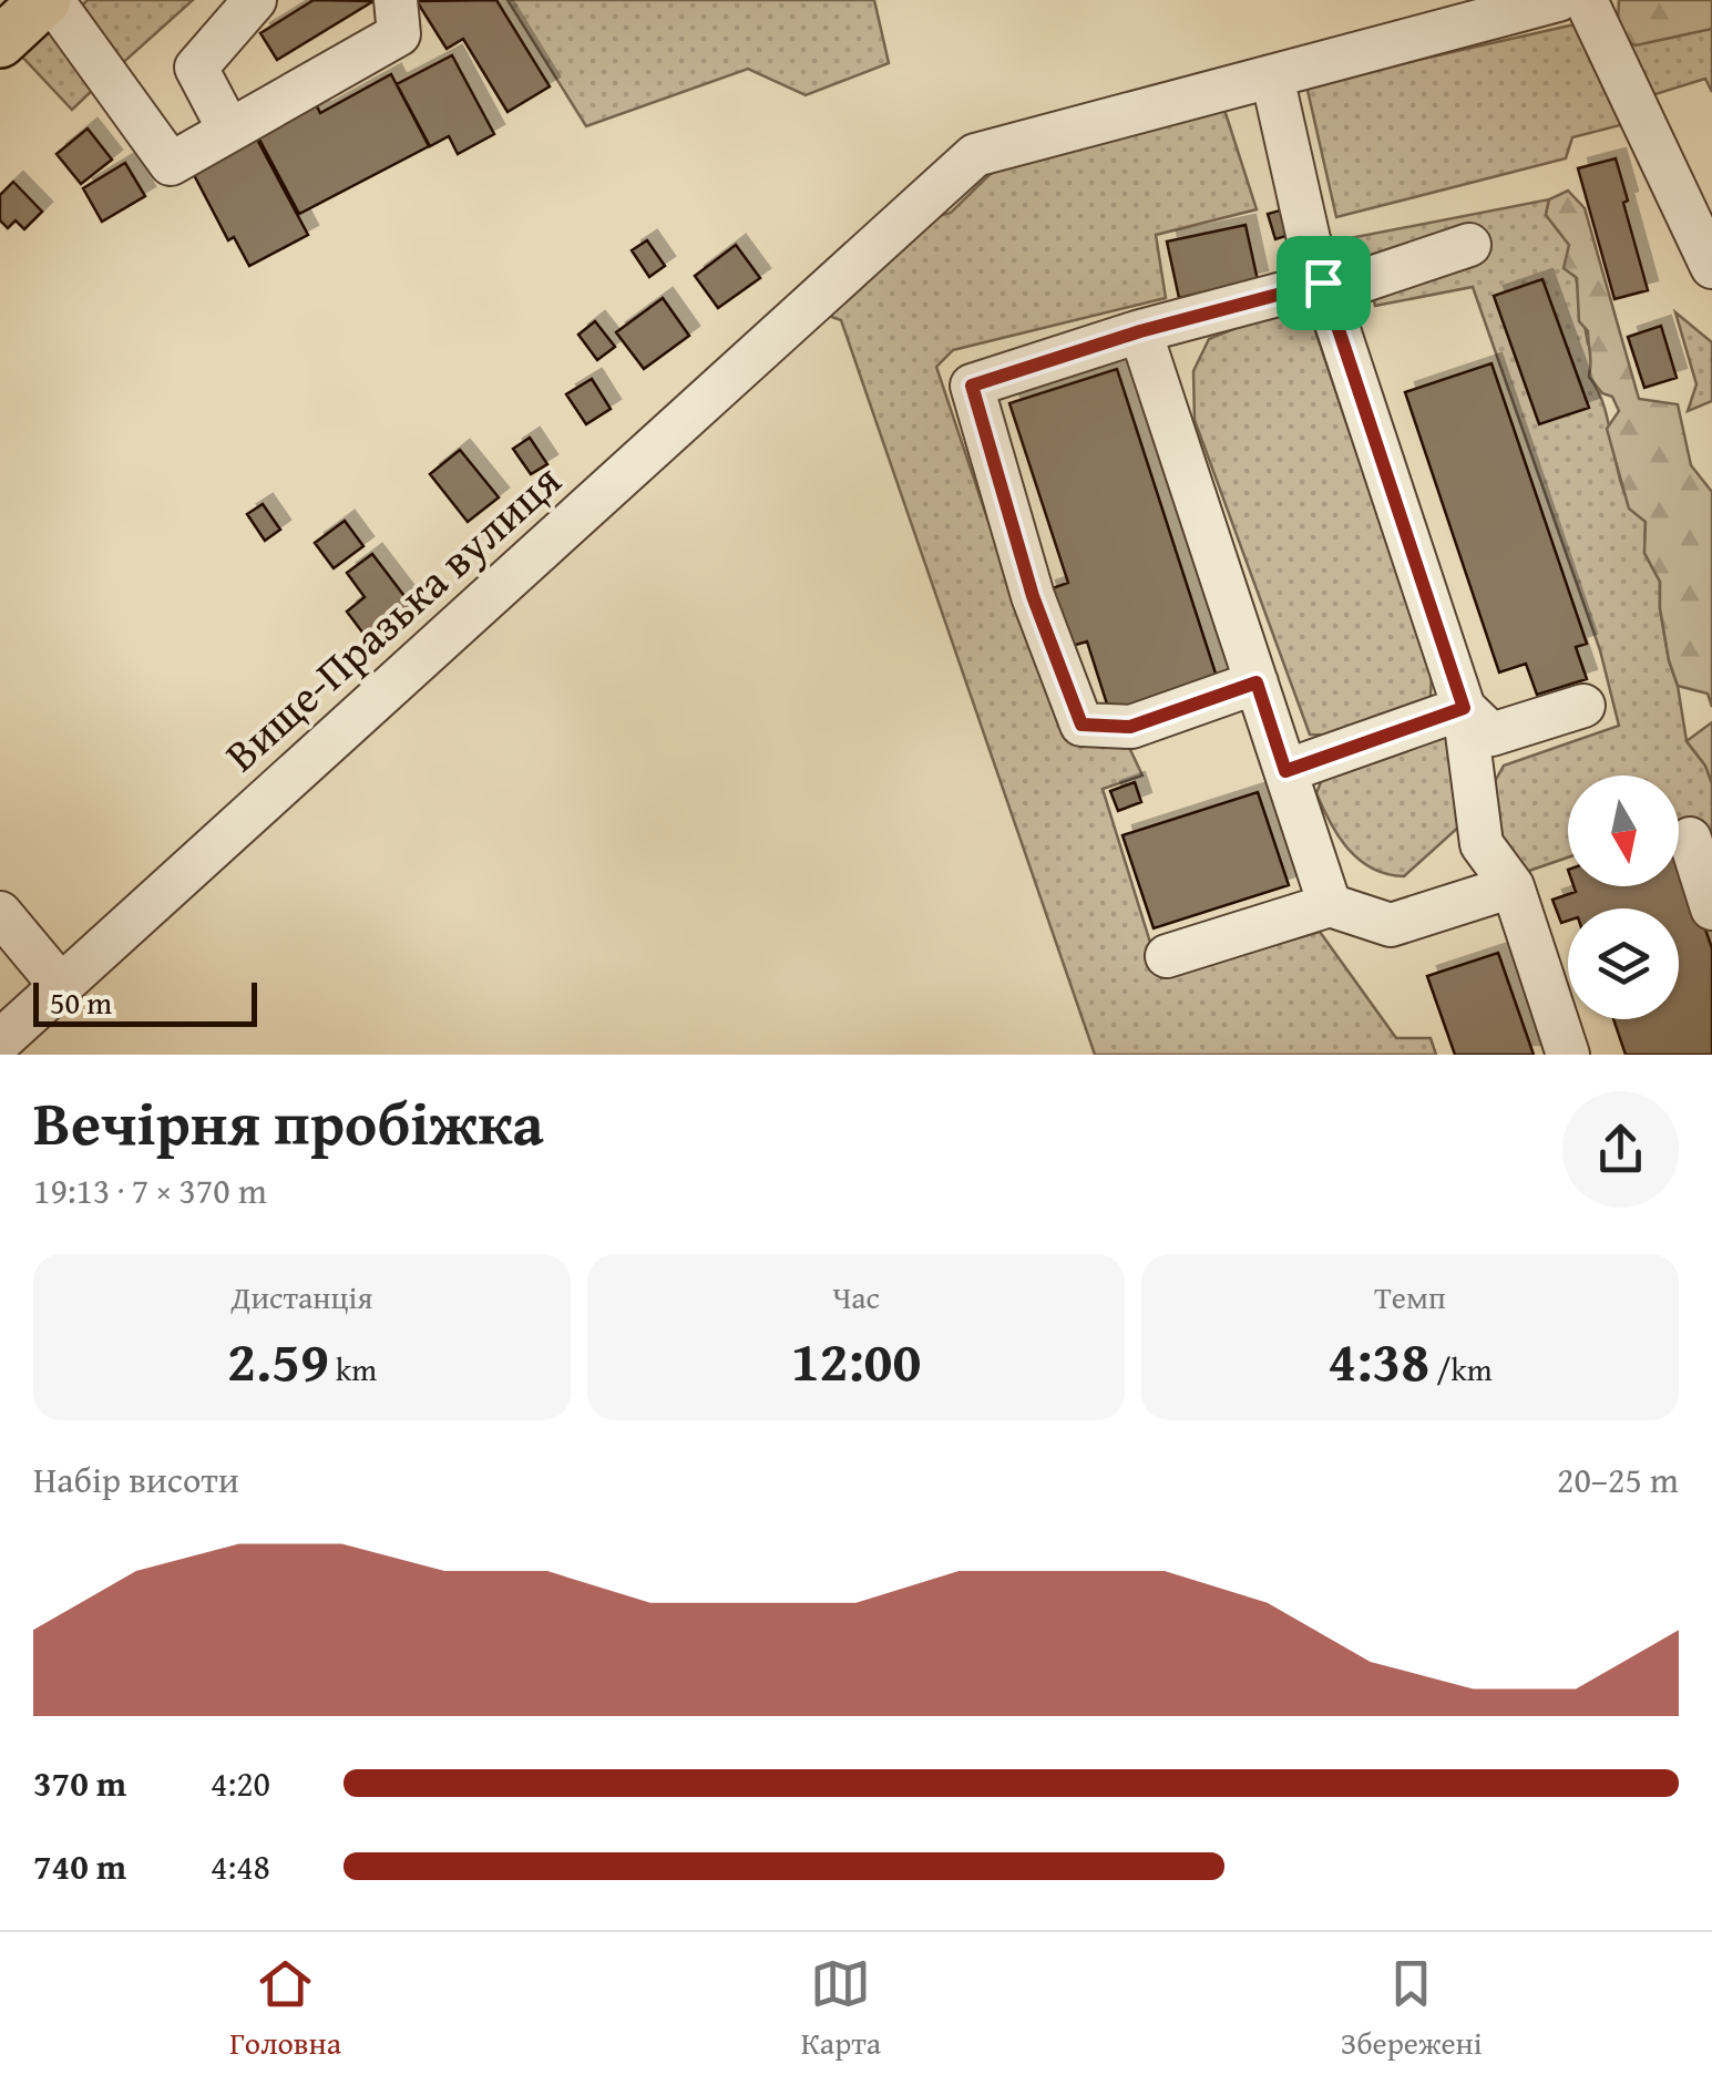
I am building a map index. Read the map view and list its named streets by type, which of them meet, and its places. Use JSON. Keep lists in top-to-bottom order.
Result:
{
  "streets": {
    "street": ["Вище-Празька вулиця"]
  },
  "scale_bar": "50 m",
  "north": "bottom",
  "page": {
    "scale": "50 m",
    "heading": ["Вечірня пробіжка", "19:13 · 7 × 370 m"],
    "stats": [
      ["Дистанція", "2.59 km"],
      ["Час", "12:00"],
      ["Темп", "4:38 /km"]
    ],
    "chart": ["Набір висоти", "20–25 m"],
    "list": [
      {
        "name": "370 m",
        "note": "4:20"
      },
      {
        "name": "740 m",
        "note": "4:48"
      }
    ],
    "tabs": ["Головна", "Карта", "Збережені"]
  }
}
